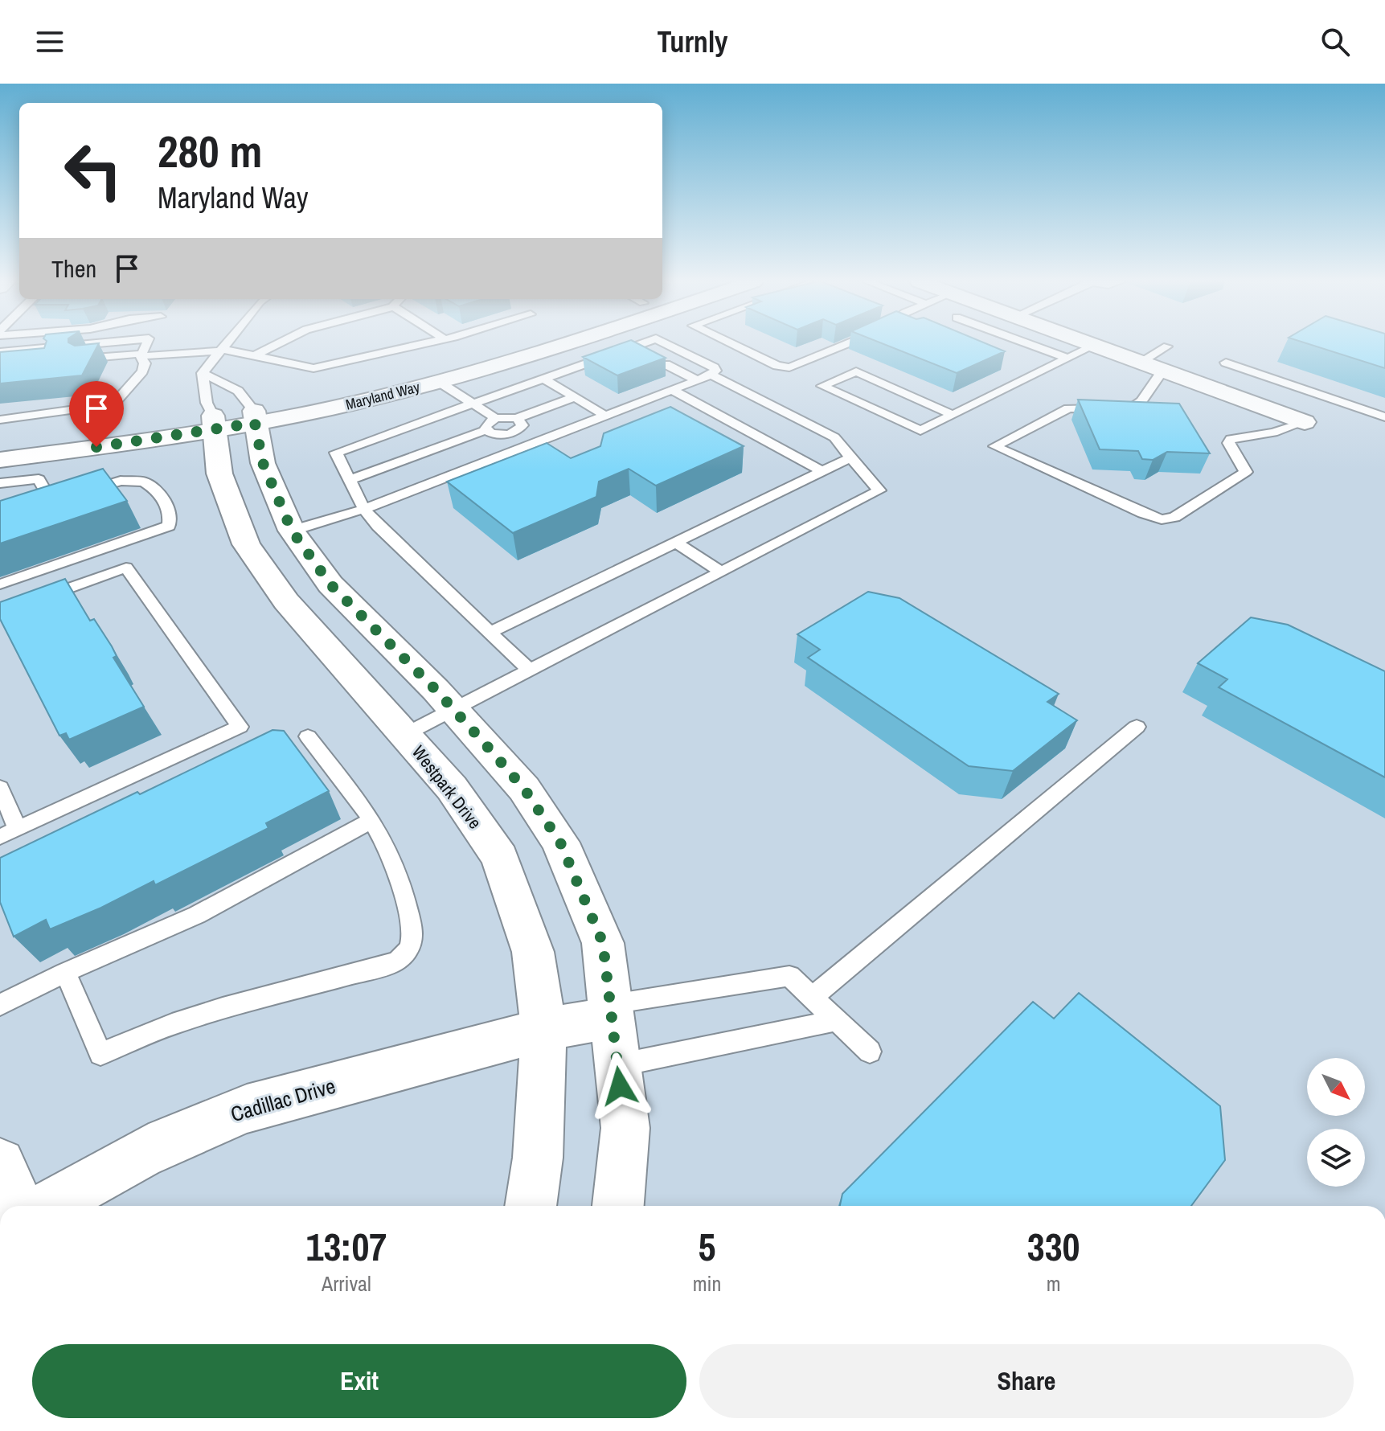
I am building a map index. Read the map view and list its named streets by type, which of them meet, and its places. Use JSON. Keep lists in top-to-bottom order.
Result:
{
  "streets": {
    "street": ["Maryland Way", "Westpark Drive", "Cadillac Drive"]
  },
  "crossings": [
    ["Maryland Way", "Westpark Drive"],
    ["Westpark Drive", "Cadillac Drive"]
  ],
  "north": "bottom right",
  "page": {
    "header": "Turnly",
    "turn": ["280 m", "Maryland Way"],
    "then": "Then",
    "eta": [
      "13:07",
      "Arrival",
      "5",
      "min",
      "330",
      "m"
    ],
    "buttons": ["Exit", "Share"]
  }
}
